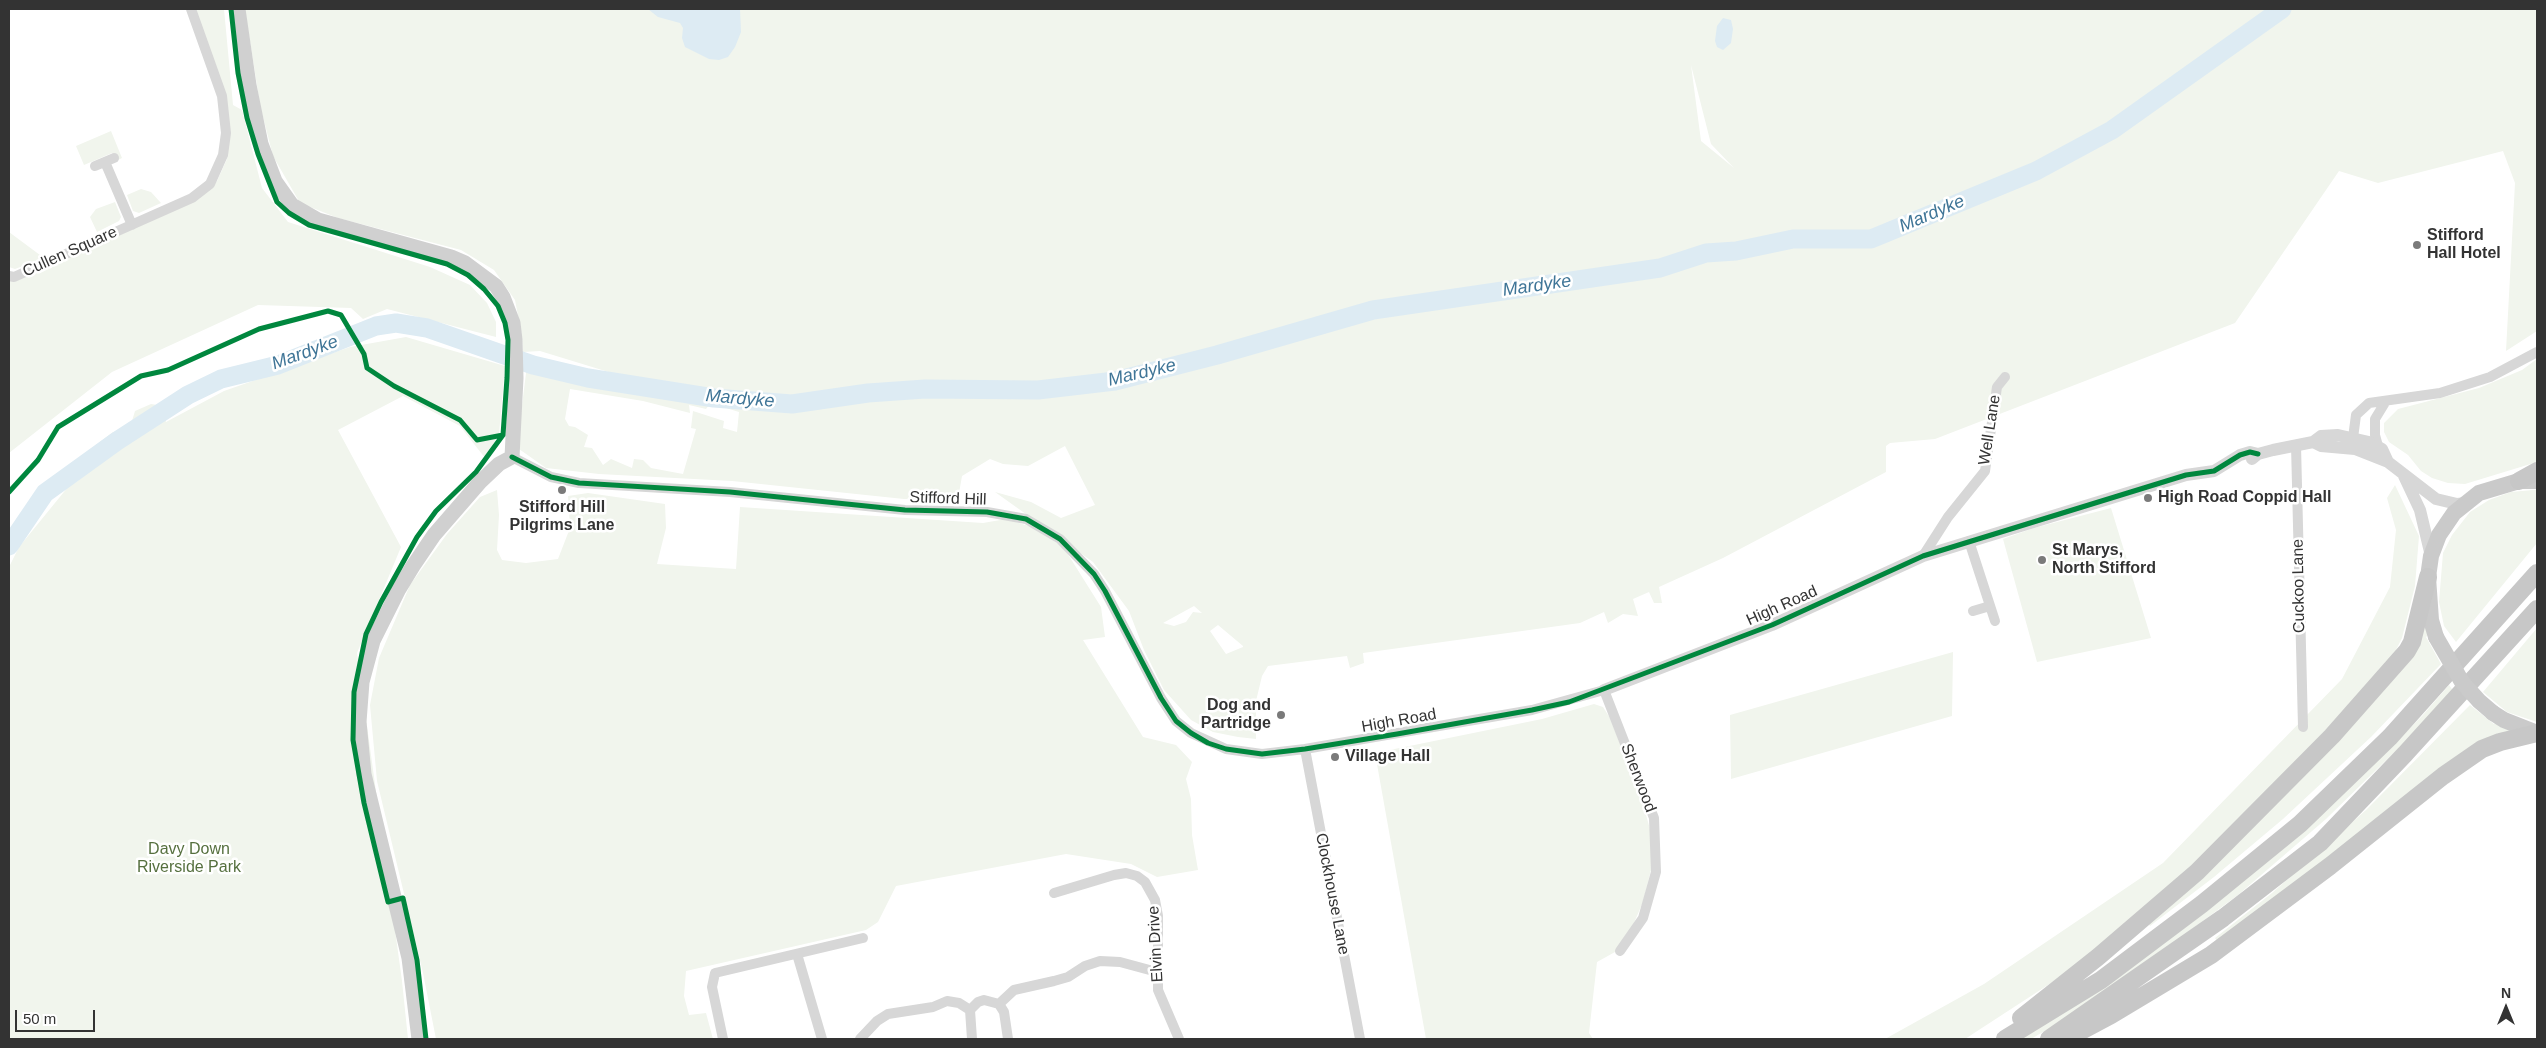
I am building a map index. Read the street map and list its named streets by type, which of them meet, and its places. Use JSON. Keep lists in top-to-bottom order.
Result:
{
  "streets": {
    "street": [
      "Cullen Square",
      "Well Lane",
      "Stifford Hill",
      "Cuckoo Lane",
      "High Road",
      "Sherwood",
      "Clockhouse Lane",
      "Elvin Drive"
    ]
  },
  "crossings": [
    ["Well Lane", "High Road"],
    ["Stifford Hill", "High Road"],
    ["Stifford Hill", "Clockhouse Lane"],
    ["Cuckoo Lane", "High Road"],
    ["High Road", "Sherwood"],
    ["High Road", "Clockhouse Lane"]
  ],
  "water": ["Mardyke"],
  "parks": ["Davy Down Riverside Park"],
  "places": [
    "Stifford Hall Hotel",
    "Stifford Hill Pilgrims Lane",
    "High Road Coppid Hall",
    "St Marys, North Stifford",
    "Dog and Partridge",
    "Village Hall"
  ],
  "scale_bar": "50 m",
  "north": "top"
}
